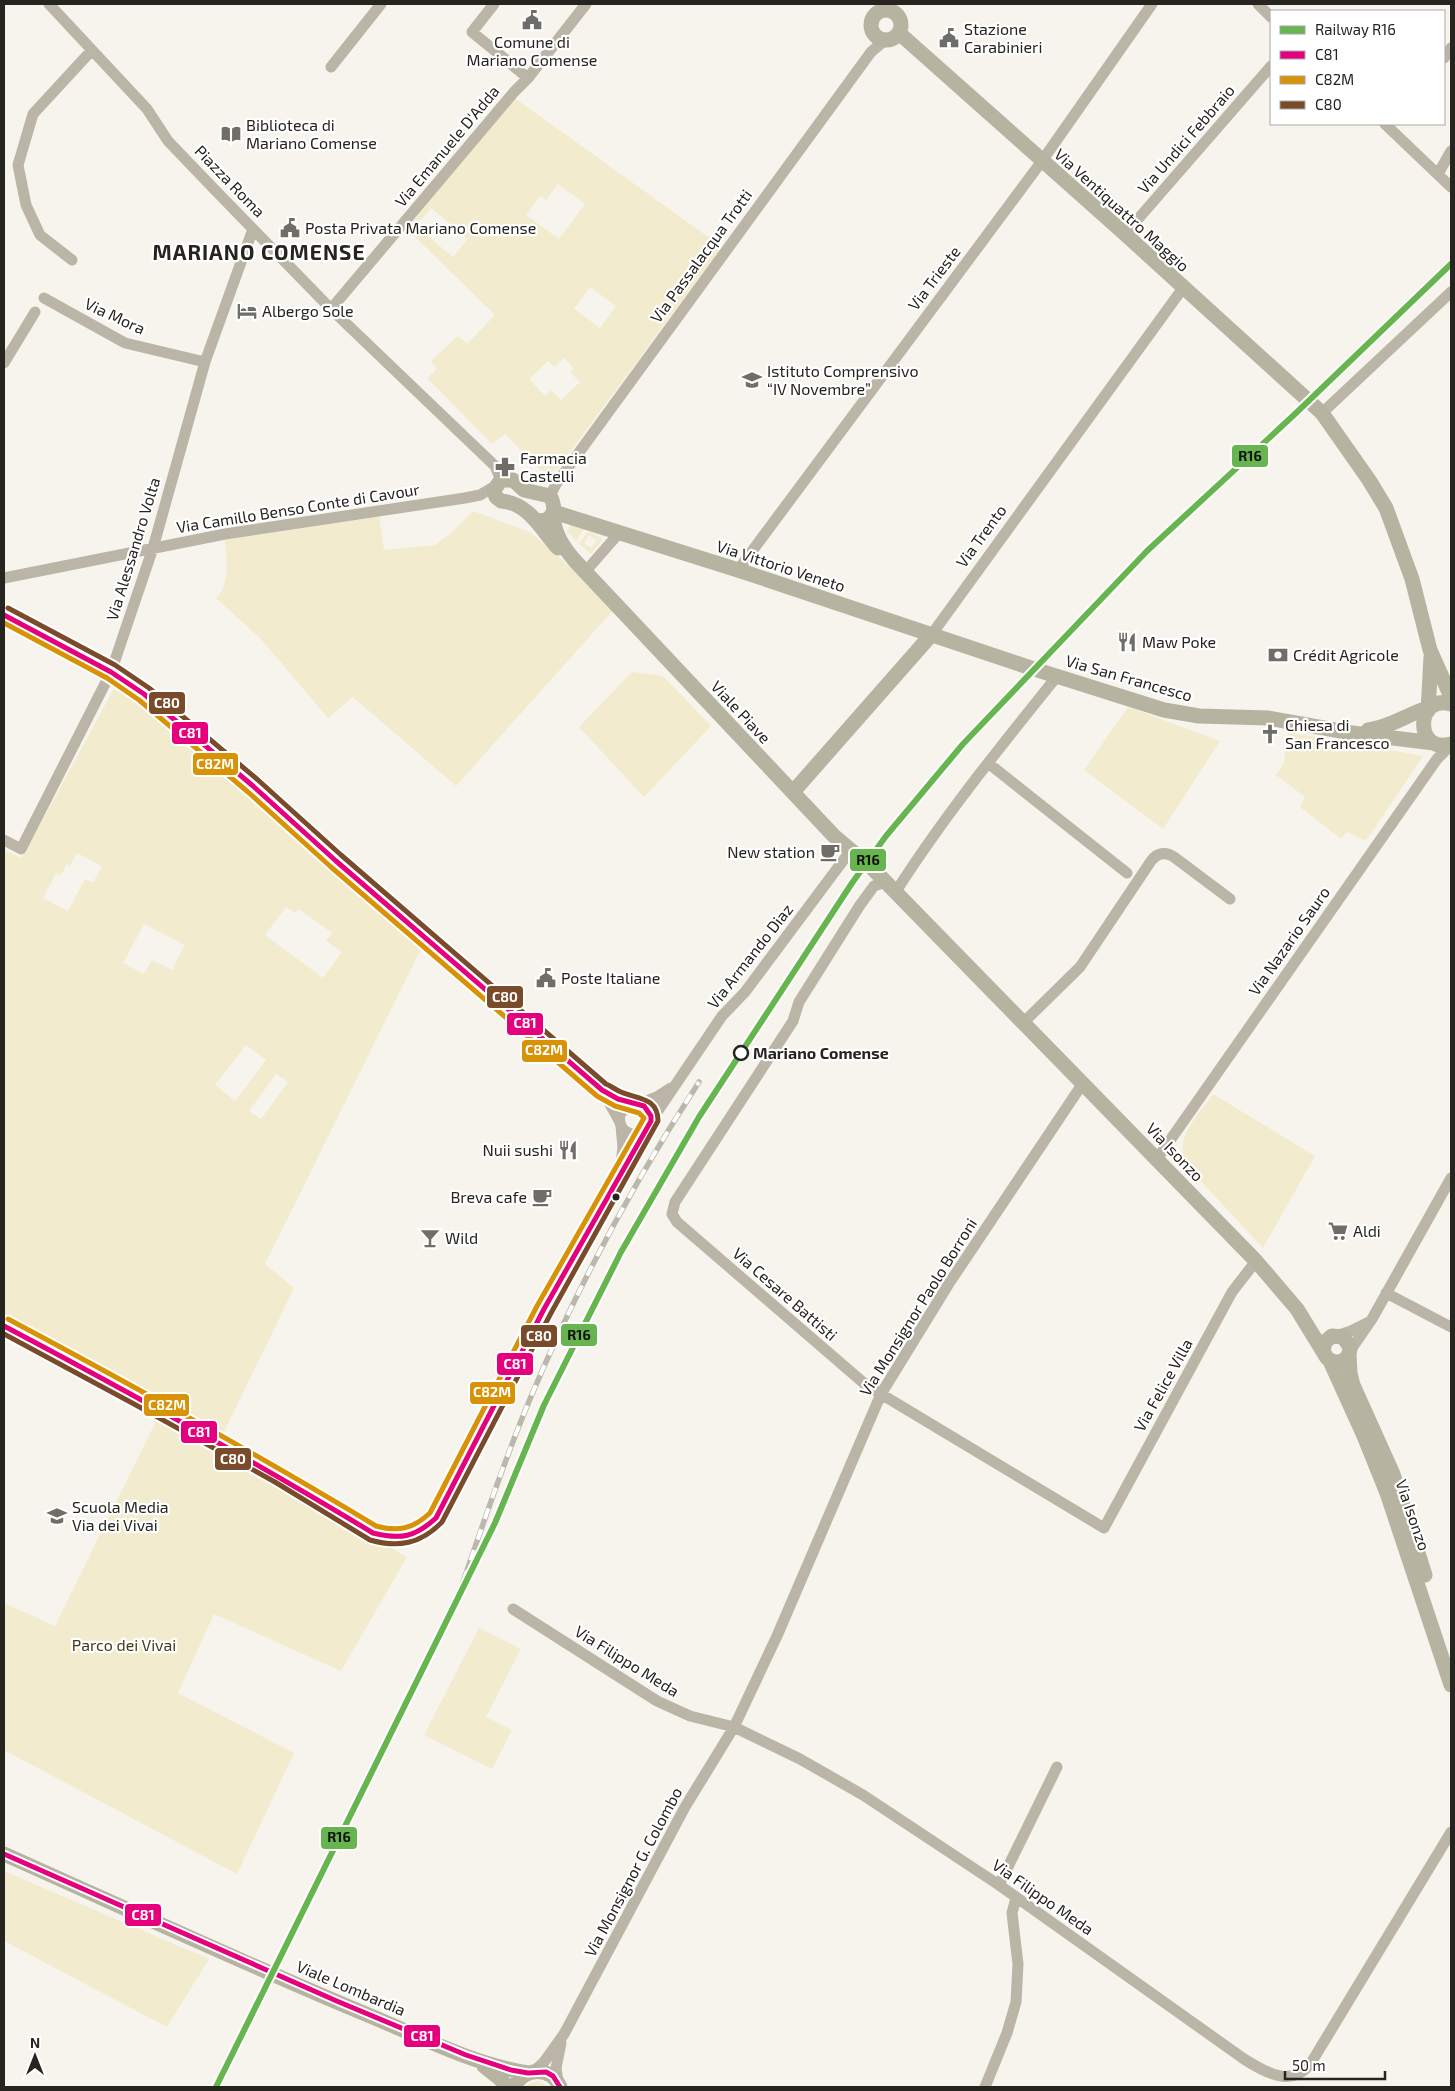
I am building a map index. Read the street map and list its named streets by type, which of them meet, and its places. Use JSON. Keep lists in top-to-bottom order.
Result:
{
  "streets": {
    "street": [
      "Via Undici Febbraio",
      "Via Emanuele D'Adda",
      "Piazza Roma",
      "Via Ventiquattro Maggio",
      "Via Passalacqua Trotti",
      "Via Trieste",
      "Via Mora",
      "Via Camillo Benso Conte di Cavour",
      "Via Trento",
      "Via Alessandro Volta",
      "Via Vittorio Veneto",
      "Via San Francesco",
      "Viale Piave",
      "Via Nazario Sauro",
      "Via Armando Diaz",
      "Via Isonzo",
      "Via Cesare Battisti",
      "Via Monsignor Paolo Borroni",
      "Via Felice Villa",
      "Via Filippo Meda",
      "Via Monsignor G. Colombo",
      "Viale Lombardia"
    ]
  },
  "crossings": [
    ["Via Undici Febbraio", "Via Ventiquattro Maggio"],
    ["Via Emanuele D'Adda", "Piazza Roma"],
    ["Piazza Roma", "Via Camillo Benso Conte di Cavour"],
    ["Piazza Roma", "Via Alessandro Volta"],
    ["Via Ventiquattro Maggio", "Via Passalacqua Trotti"],
    ["Via Ventiquattro Maggio", "Via Trieste"],
    ["Via Ventiquattro Maggio", "Via Trento"],
    ["Via Trieste", "Via Vittorio Veneto"],
    ["Via Mora", "Via Alessandro Volta"],
    ["Via Camillo Benso Conte di Cavour", "Via Alessandro Volta"],
    ["Via Trento", "Via Vittorio Veneto"],
    ["Via Trento", "Via San Francesco"],
    ["Via Trento", "Viale Piave"],
    ["Via Vittorio Veneto", "Via San Francesco"],
    ["Via San Francesco", "Via Nazario Sauro"],
    ["Viale Piave", "Via Armando Diaz"],
    ["Viale Piave", "Via Isonzo"],
    ["Viale Piave", "Via Cesare Battisti"],
    ["Via Nazario Sauro", "Via Isonzo"],
    ["Via Isonzo", "Via Cesare Battisti"],
    ["Via Isonzo", "Via Monsignor Paolo Borroni"],
    ["Via Isonzo", "Via Felice Villa"],
    ["Via Cesare Battisti", "Via Monsignor Paolo Borroni"],
    ["Via Cesare Battisti", "Via Felice Villa"],
    ["Via Monsignor Paolo Borroni", "Via Filippo Meda"],
    ["Via Monsignor Paolo Borroni", "Via Monsignor G. Colombo"],
    ["Via Filippo Meda", "Via Monsignor G. Colombo"],
    ["Via Monsignor G. Colombo", "Viale Lombardia"]
  ],
  "districts": ["MARIANO COMENSE"],
  "parks": ["Parco dei Vivai"],
  "places": {
    "public building": [
      "Comune di Mariano Comense",
      "Stazione Carabinieri",
      "Posta Privata Mariano Comense",
      "Poste Italiane"
    ],
    "library": ["Biblioteca di Mariano Comense"],
    "hotel": ["Albergo Sole"],
    "school or university": ["Istituto Comprensivo “IV Novembre”", "Scuola Media Via dei Vivai"],
    "pharmacy": ["Farmacia Castelli"],
    "restaurant": ["Maw Poke", "Nuii sushi"],
    "bank": ["Crédit Agricole"],
    "church": ["Chiesa di San Francesco"],
    "cafe": ["New station", "Breva cafe"],
    "other": ["Mariano Comense"],
    "supermarket": ["Aldi"],
    "bar": ["Wild"]
  },
  "lines": [
    "rail line R16",
    "transit line C80",
    "transit line C81",
    "transit line C82M"
  ],
  "legend": [
    "Railway R16",
    "C81",
    "C82M",
    "C80"
  ],
  "scale_bar": "50 m",
  "north": "top"
}
